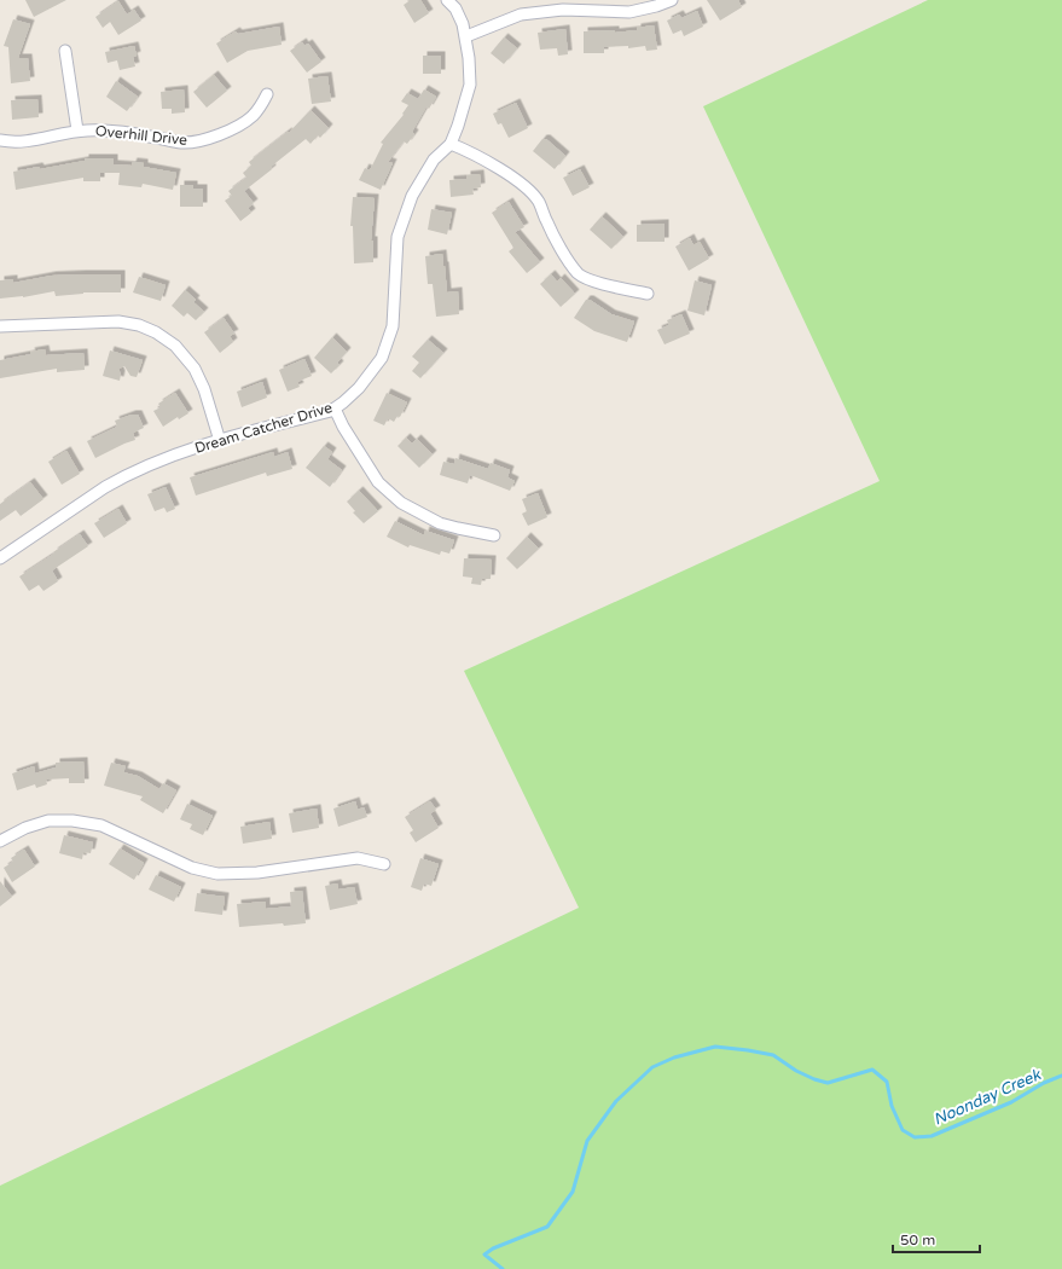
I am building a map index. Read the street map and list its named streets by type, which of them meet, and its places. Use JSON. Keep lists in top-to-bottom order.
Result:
{
  "streets": {
    "street": ["Overhill Drive", "Dream Catcher Drive"]
  },
  "water": ["Noonday Creek"],
  "scale_bar": "50 m"
}
